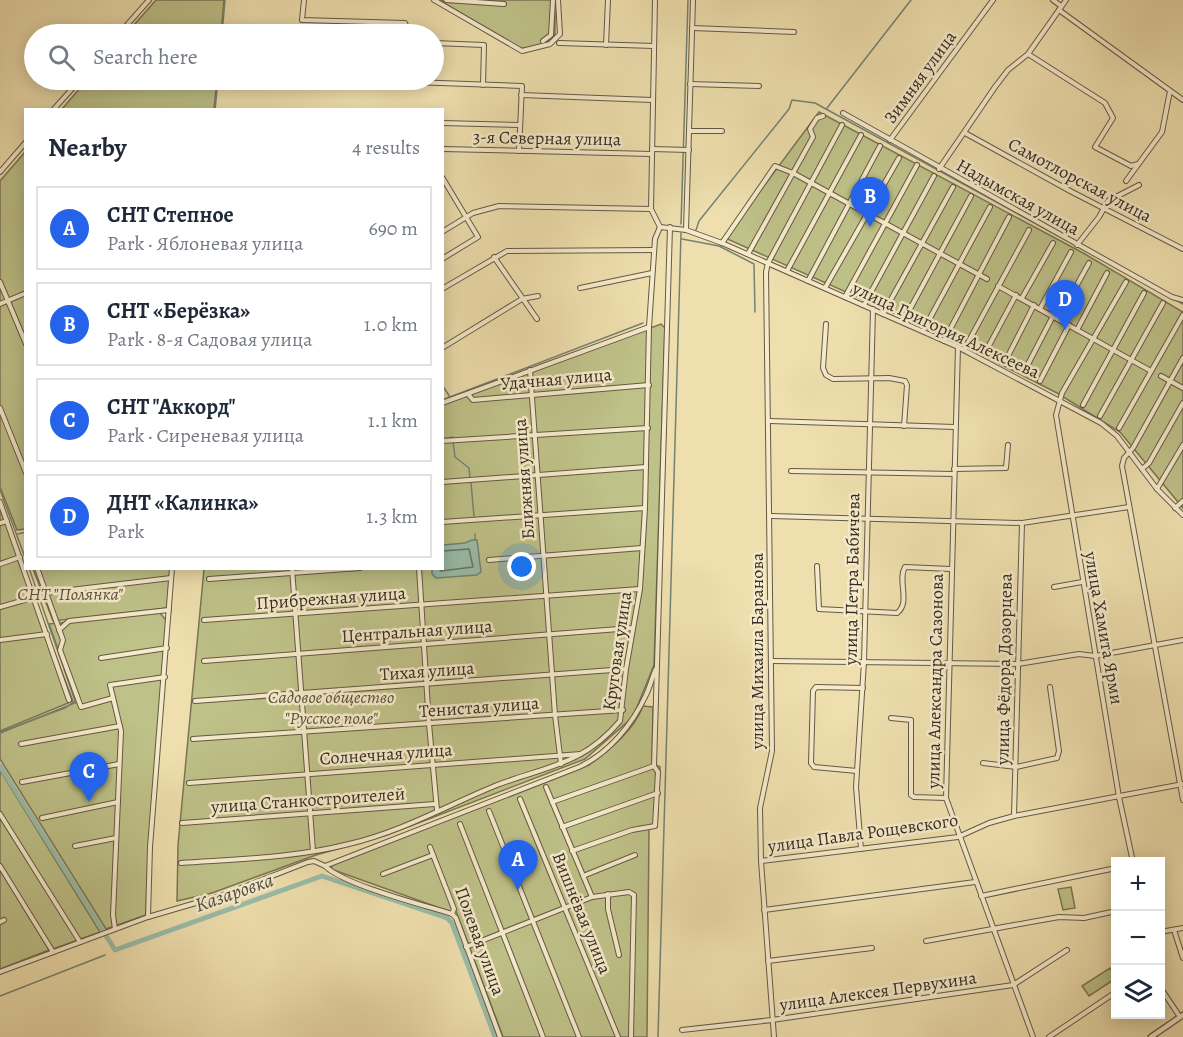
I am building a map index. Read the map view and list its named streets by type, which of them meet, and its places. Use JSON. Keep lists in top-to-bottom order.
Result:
{
  "streets": {
    "street": [
      "Зимняя улица",
      "3-я Северная улица",
      "Самотлорская улица",
      "Надымская улица",
      "улица Григория Алексеева",
      "Удачная улица",
      "Ближняя улица",
      "улица Петра Бабичева",
      "Прибрежная улица",
      "улица Хамита Ярми",
      "Центральная улица",
      "Круговая улица",
      "улица Михаила Баранова",
      "улица Фёдора Дозорцева",
      "Тихая улица",
      "улица Александра Сазонова",
      "Тенистая улица",
      "Солнечная улица",
      "улица Станкостроителей",
      "улица Павла Рощевского",
      "Вишнёвая улица",
      "Полевая улица",
      "улица Алексея Первухина"
    ]
  },
  "crossings": [
    ["Зимняя улица", "Надымская улица"],
    ["улица Григория Алексеева", "улица Петра Бабичева"],
    ["улица Григория Алексеева", "улица Хамита Ярми"],
    ["улица Григория Алексеева", "Круговая улица"],
    ["улица Григория Алексеева", "улица Михаила Баранова"],
    ["улица Григория Алексеева", "улица Александра Сазонова"],
    ["Удачная улица", "Ближняя улица"],
    ["Удачная улица", "Круговая улица"],
    ["Ближняя улица", "Прибрежная улица"],
    ["Ближняя улица", "Центральная улица"],
    ["Ближняя улица", "Круговая улица"],
    ["Ближняя улица", "Тихая улица"],
    ["Ближняя улица", "Тенистая улица"],
    ["Ближняя улица", "Солнечная улица"],
    ["улица Петра Бабичева", "улица Павла Рощевского"],
    ["Прибрежная улица", "Круговая улица"],
    ["улица Хамита Ярми", "улица Павла Рощевского"],
    ["Центральная улица", "Круговая улица"],
    ["Круговая улица", "Тихая улица"],
    ["Круговая улица", "Тенистая улица"],
    ["Круговая улица", "Солнечная улица"],
    ["улица Михаила Баранова", "улица Павла Рощевского"],
    ["улица Михаила Баранова", "улица Алексея Первухина"],
    ["улица Фёдора Дозорцева", "улица Павла Рощевского"],
    ["улица Александра Сазонова", "улица Павла Рощевского"],
    ["улица Александра Сазонова", "улица Алексея Первухина"]
  ],
  "water": ["Казаровка"],
  "parks": ["СНТ \"Полянка\"", "Садовое общество \"Русское поле\""],
  "page": {
    "search": "Search here",
    "heading": ["Nearby", "4 results"],
    "pins": [
      "B",
      "D",
      "C",
      "A"
    ],
    "list": [
      {
        "mark": "A",
        "name": "СНТ Степное",
        "note": "Park · Яблоневая улица",
        "value": "690 m"
      },
      {
        "mark": "B",
        "name": "СНТ «Берёзка»",
        "note": "Park · 8-я Садовая улица",
        "value": "1.0 km"
      },
      {
        "mark": "C",
        "name": "СНТ \"Аккорд\"",
        "note": "Park · Сиреневая улица",
        "value": "1.1 km"
      },
      {
        "mark": "D",
        "name": "ДНТ «Калинка»",
        "note": "Park",
        "value": "1.3 km"
      }
    ],
    "map_buttons": ["+", "−"]
  }
}
